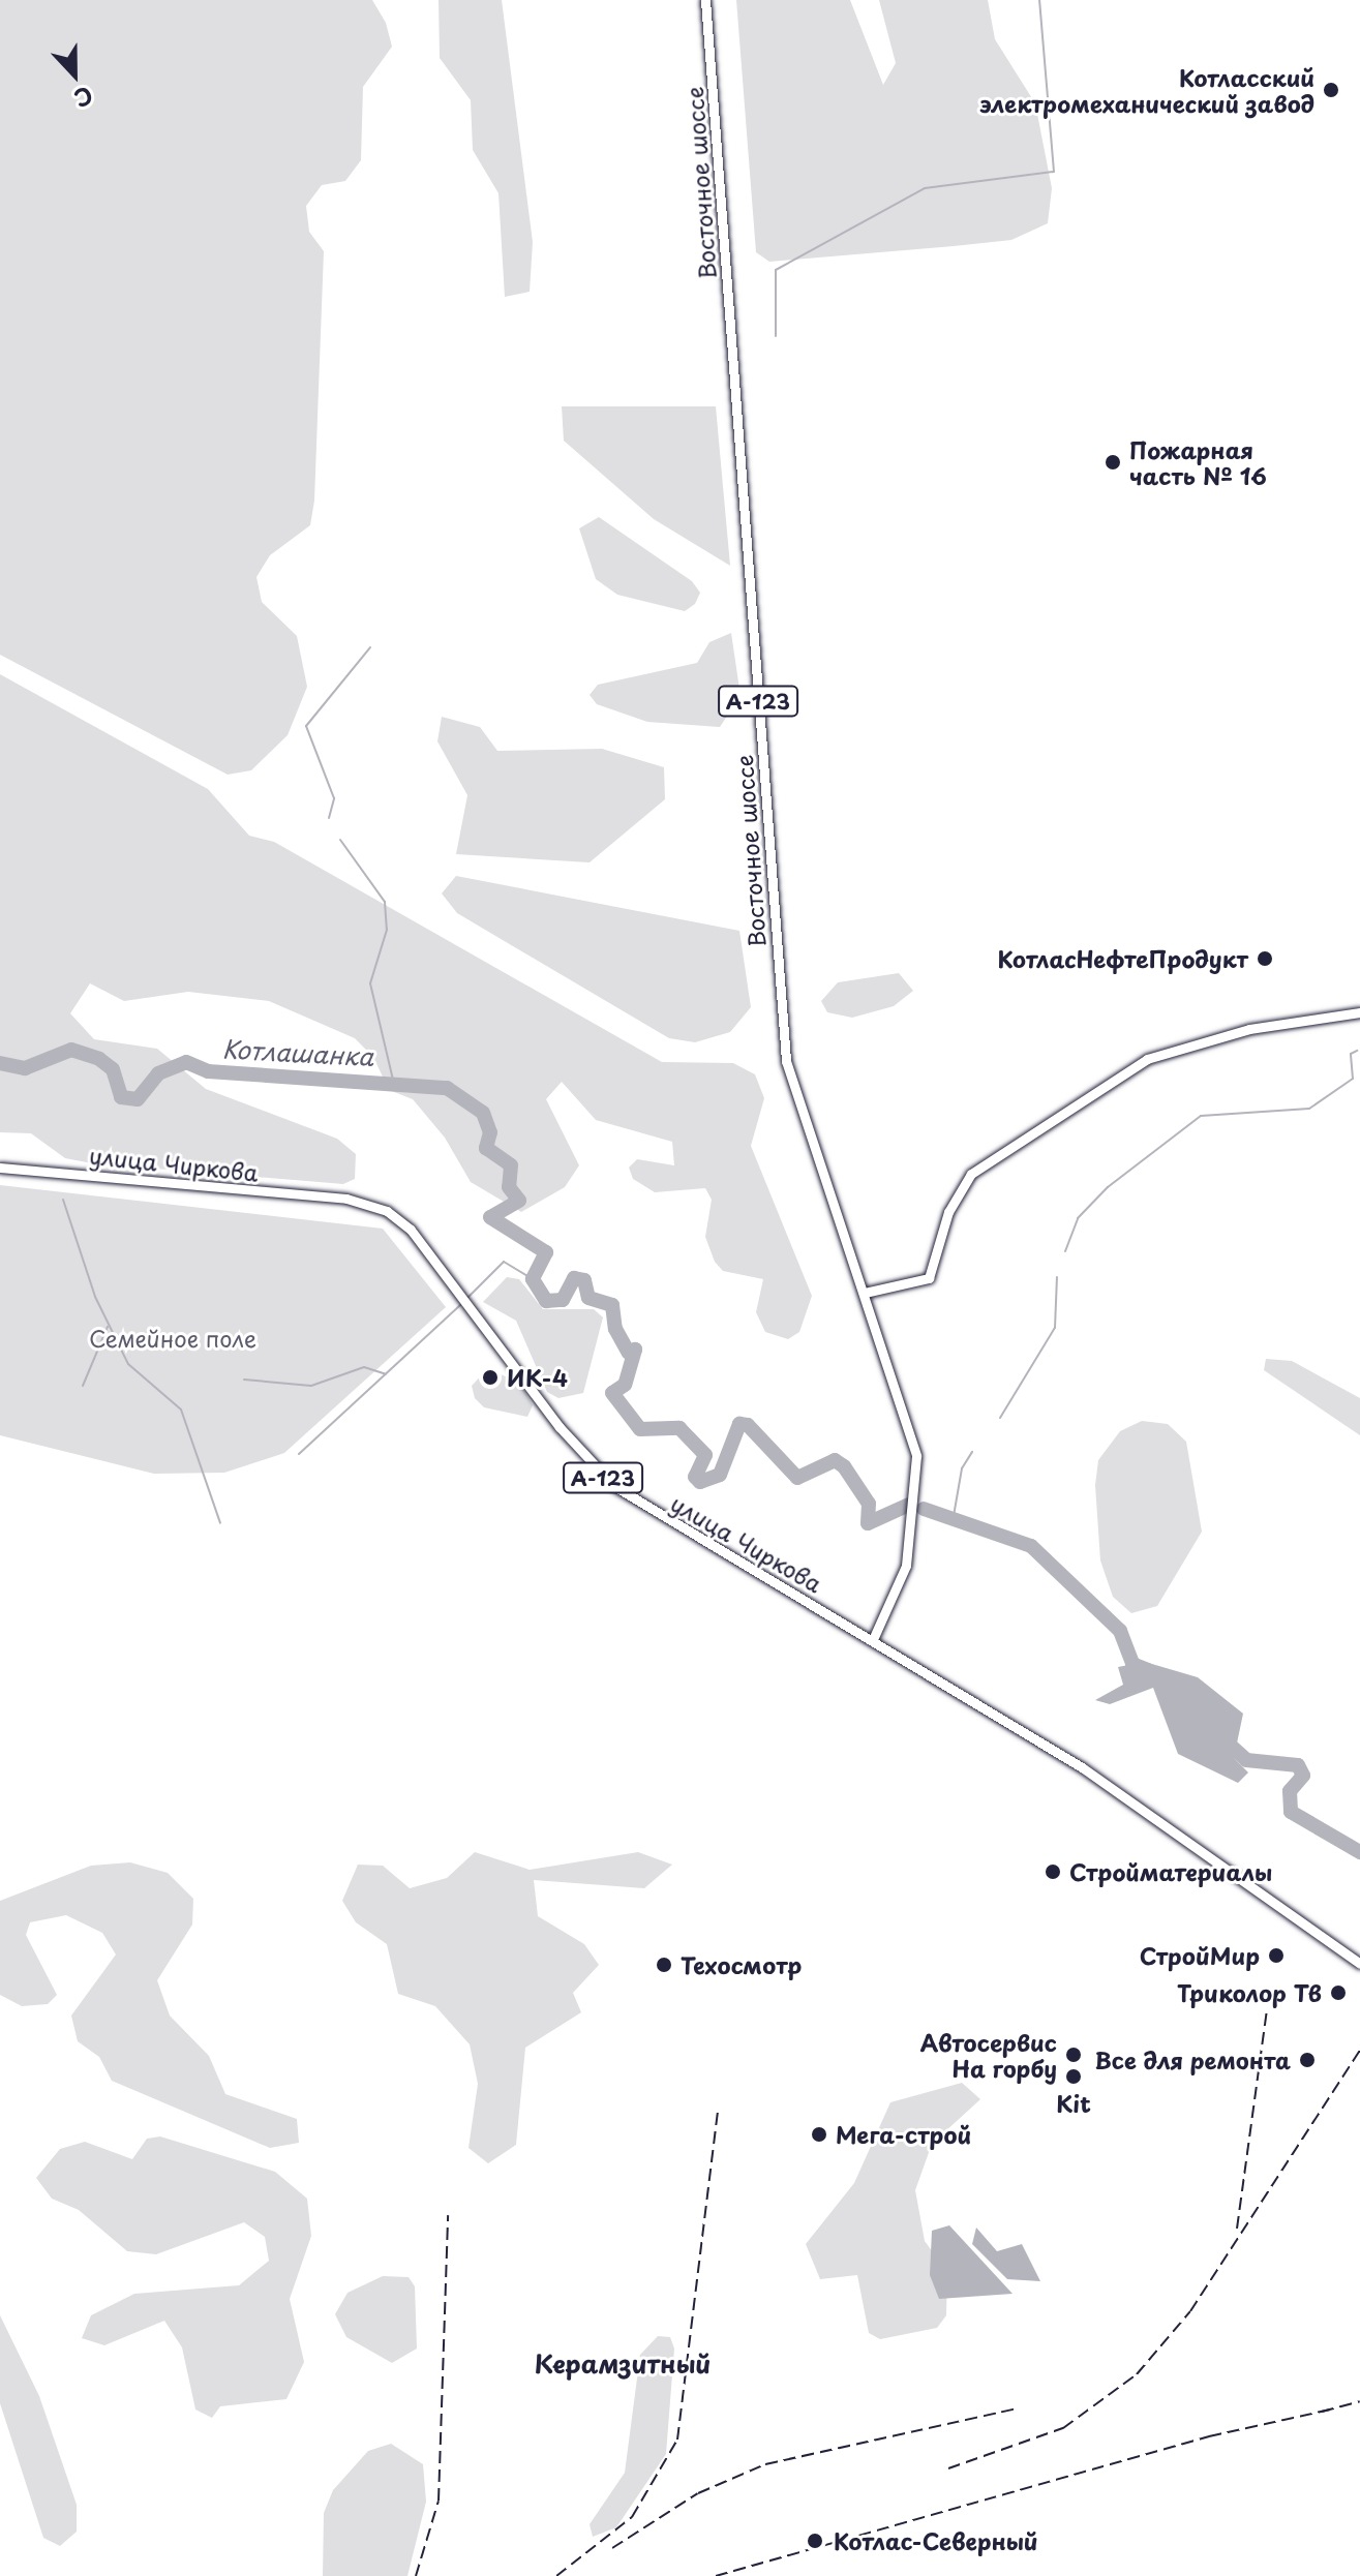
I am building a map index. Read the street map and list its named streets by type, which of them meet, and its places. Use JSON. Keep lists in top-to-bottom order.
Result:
{
  "streets": {
    "main road": ["Восточное шоссе", "А-123", "улица Чиркова"]
  },
  "crossings": [
    ["Восточное шоссе", "улица Чиркова"]
  ],
  "districts": ["Керамзитный"],
  "water": ["Котлашанка"],
  "parks": ["Семейное поле"],
  "places": [
    "Котласский электромеханический завод",
    "Пожарная часть № 16",
    "КотласНефтеПродукт",
    "ИК-4",
    "Стройматериалы",
    "СтройМир",
    "Техосмотр",
    "Триколор Тв",
    "Автосервис На горбу",
    "Все для ремонта",
    "Kit",
    "Мега-строй",
    "Котлас-Северный"
  ],
  "north": "bottom"
}
